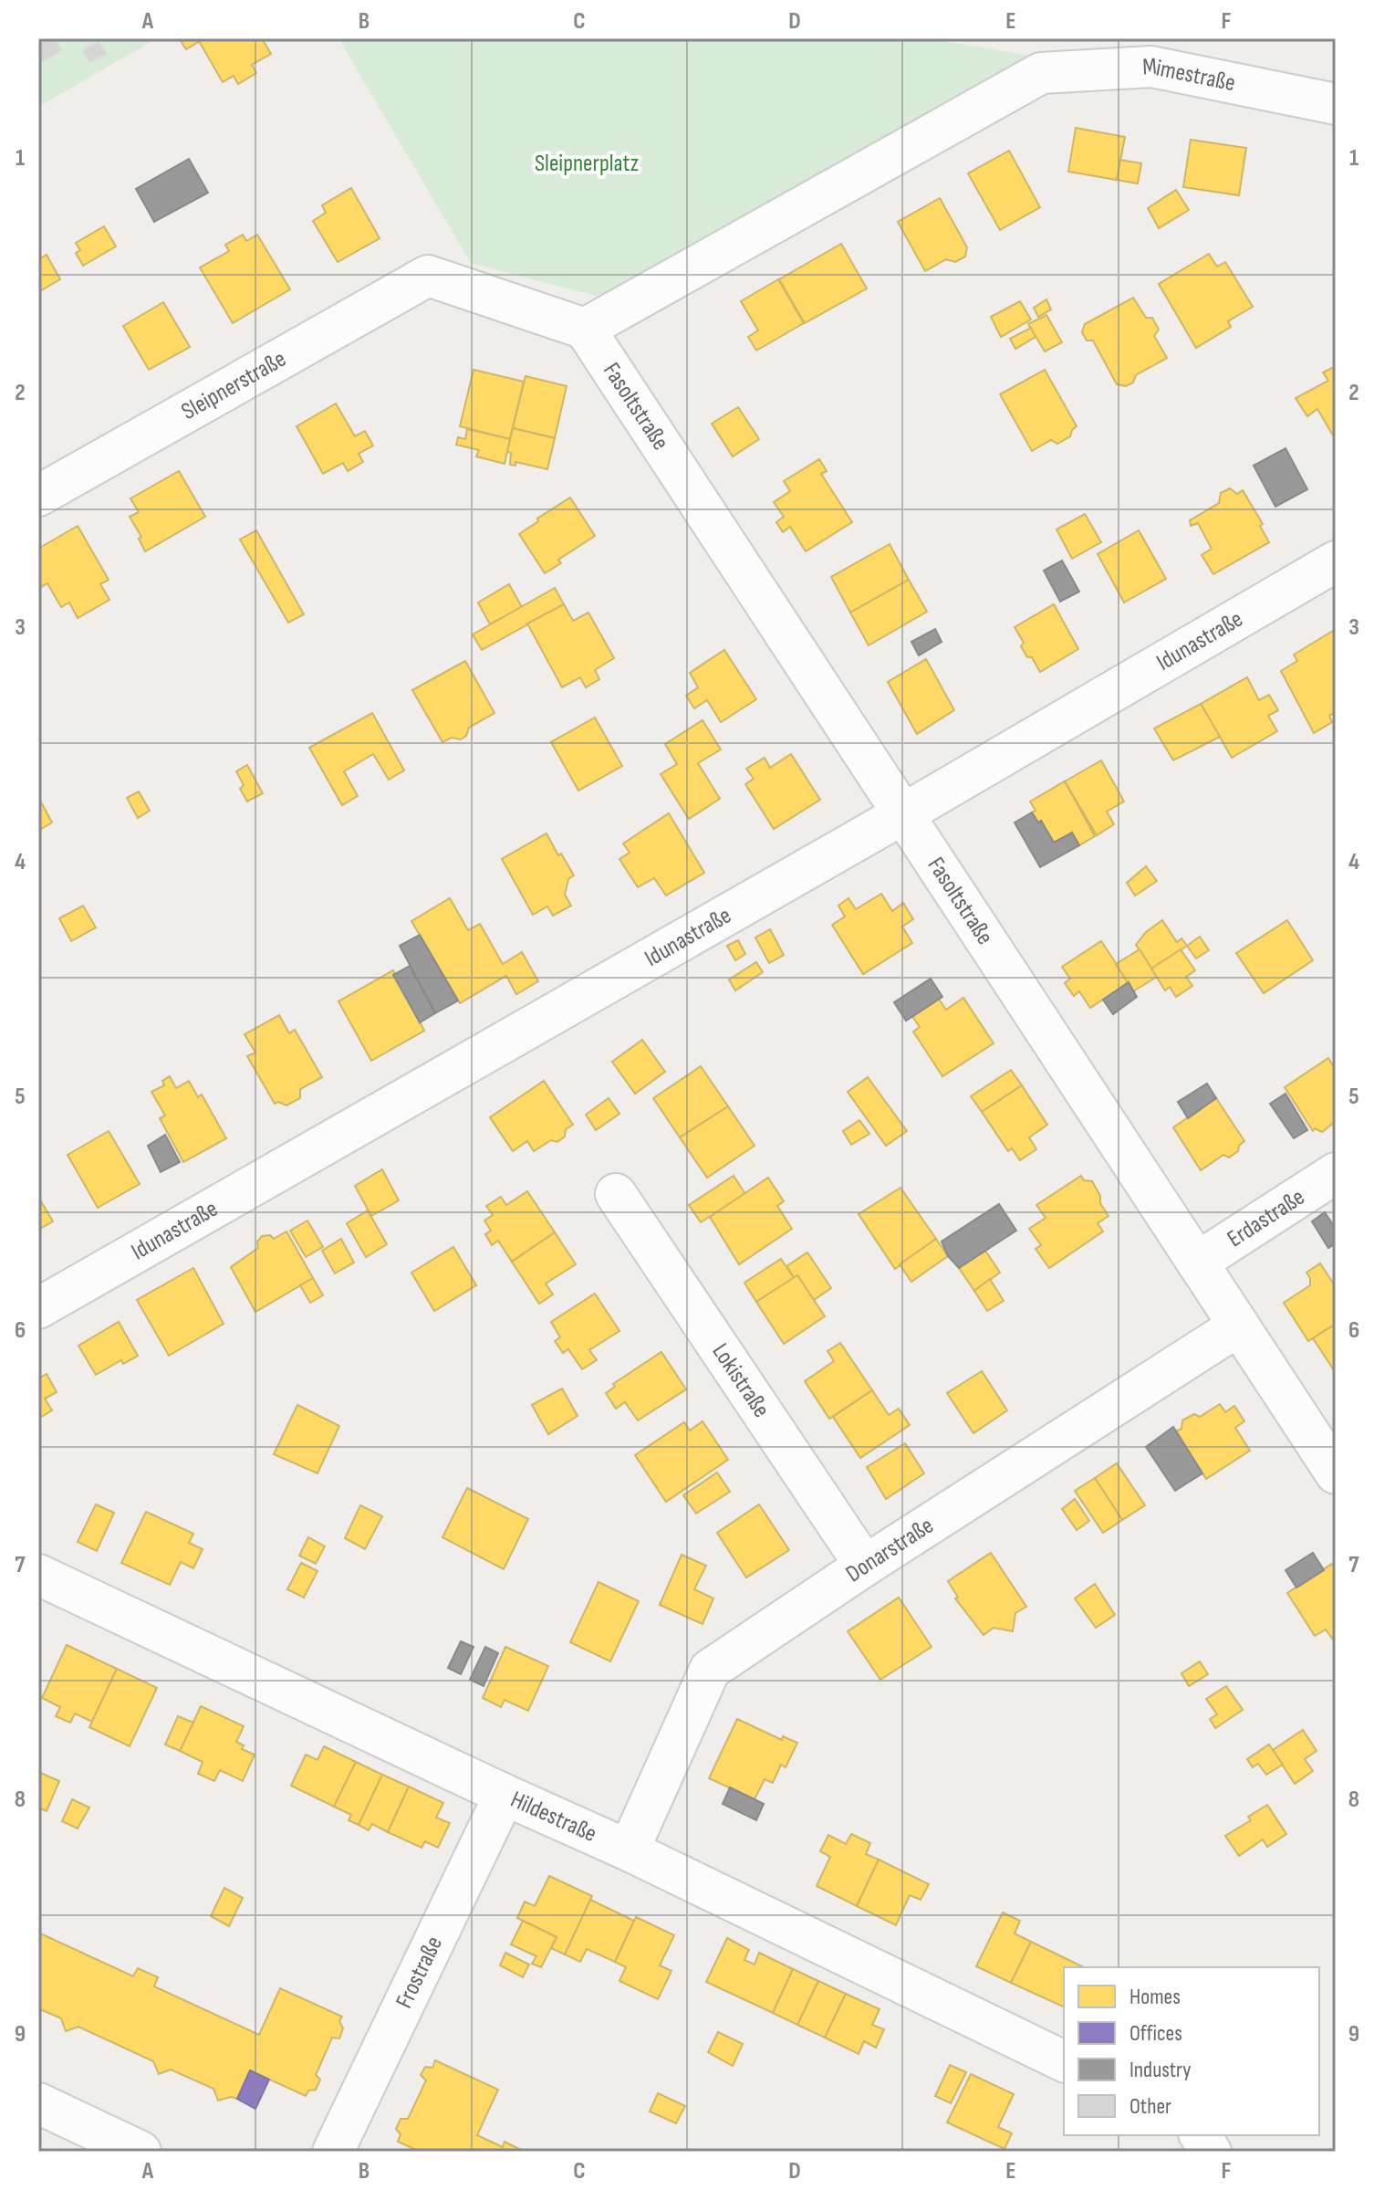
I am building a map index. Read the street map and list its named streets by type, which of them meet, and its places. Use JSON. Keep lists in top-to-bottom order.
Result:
{
  "streets": {
    "street": [
      "Mimestraße",
      "Sleipnerstraße",
      "Fasoltstraße",
      "Idunastraße",
      "Erdastraße",
      "Lokistraße",
      "Donarstraße",
      "Hildestraße",
      "Frostraße"
    ]
  },
  "crossings": [
    ["Mimestraße", "Sleipnerstraße"],
    ["Mimestraße", "Fasoltstraße"],
    ["Sleipnerstraße", "Fasoltstraße"],
    ["Fasoltstraße", "Idunastraße"],
    ["Fasoltstraße", "Erdastraße"],
    ["Fasoltstraße", "Donarstraße"],
    ["Lokistraße", "Donarstraße"],
    ["Donarstraße", "Hildestraße"],
    ["Hildestraße", "Frostraße"]
  ],
  "parks": ["Sleipnerplatz"],
  "legend": [
    "Homes",
    "Offices",
    "Industry",
    "Other"
  ],
  "grid": {
    "columns": [
      "A",
      "B",
      "C",
      "D",
      "E",
      "F"
    ],
    "rows": [
      "1",
      "2",
      "3",
      "4",
      "5",
      "6",
      "7",
      "8",
      "9"
    ]
  }
}
